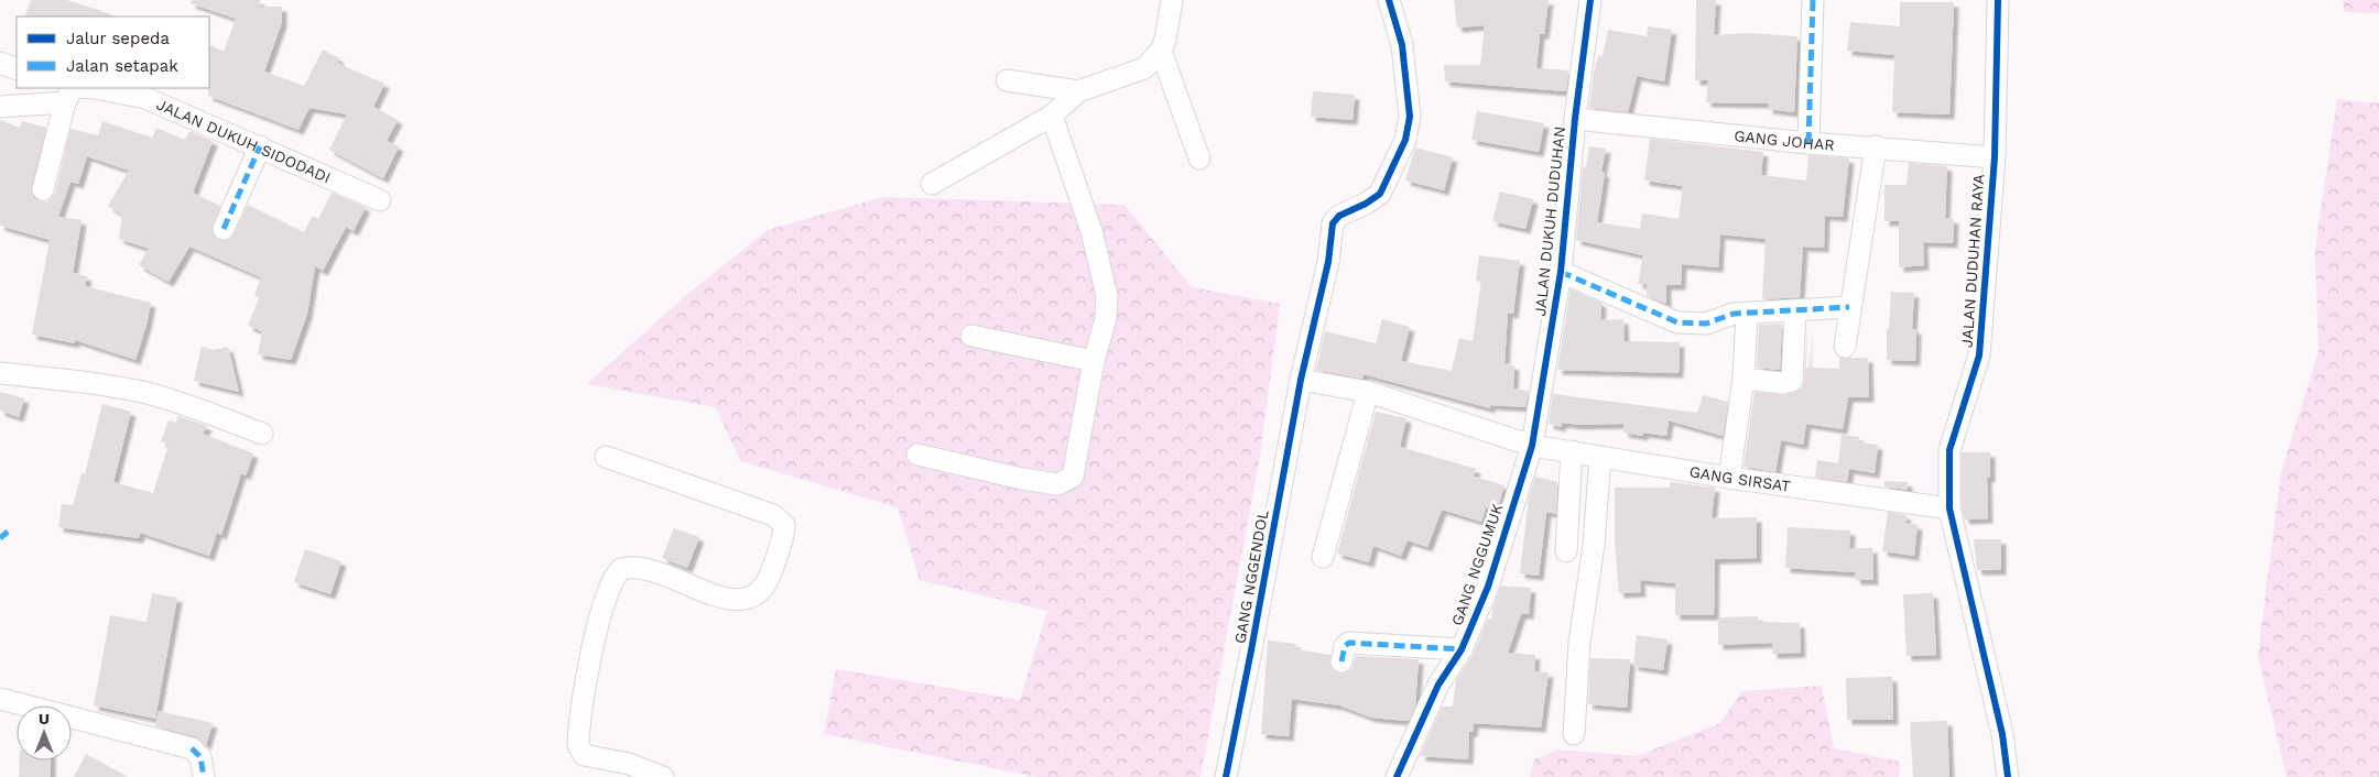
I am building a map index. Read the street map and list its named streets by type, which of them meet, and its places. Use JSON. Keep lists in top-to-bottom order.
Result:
{
  "streets": {
    "street": [
      "GANG JOHAR",
      "JALAN DUKUH SIDODADI",
      "JALAN DUKUH DUDUHAN",
      "JALAN DUDUHAN RAYA",
      "GANG SIRSAT",
      "GANG NGGUMUK",
      "GANG NGGENDOL"
    ]
  },
  "crossings": [
    ["GANG JOHAR", "JALAN DUKUH DUDUHAN"],
    ["GANG JOHAR", "JALAN DUDUHAN RAYA"],
    ["JALAN DUKUH DUDUHAN", "GANG SIRSAT"],
    ["JALAN DUKUH DUDUHAN", "GANG NGGUMUK"],
    ["JALAN DUDUHAN RAYA", "GANG SIRSAT"],
    ["GANG SIRSAT", "GANG NGGUMUK"]
  ],
  "legend": ["Jalur sepeda", "Jalan setapak"],
  "north": "top"
}
